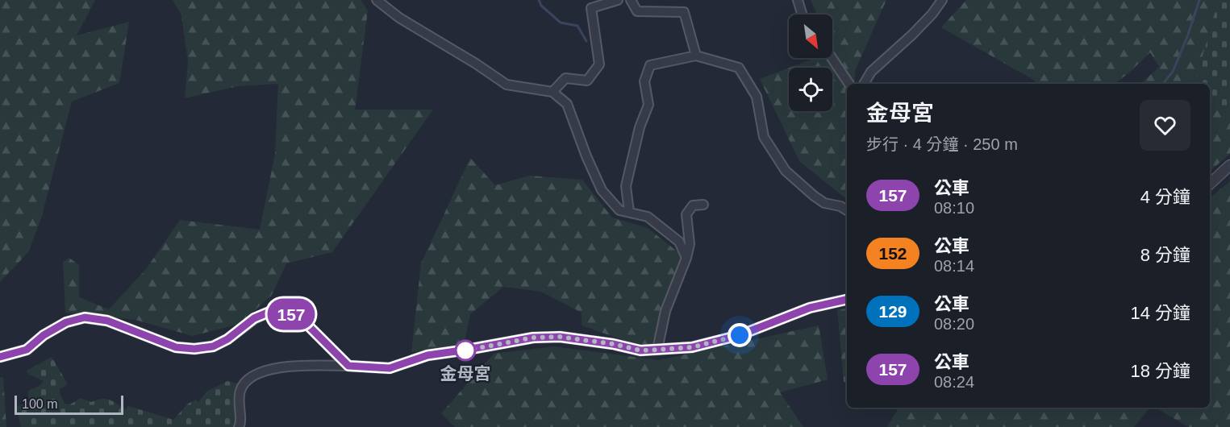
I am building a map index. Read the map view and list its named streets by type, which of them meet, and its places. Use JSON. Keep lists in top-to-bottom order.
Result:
{
  "places": ["金母宮"],
  "lines": ["bus line 157"],
  "scale_bar": "100 m",
  "north": "bottom right",
  "page": {
    "on_map": "157",
    "heading": ["金母宮", "步行 · 4 分鐘 · 250 m"],
    "list": [
      {
        "mark": "157",
        "name": "公車",
        "note": "08:10",
        "value": "4 分鐘"
      },
      {
        "mark": "152",
        "name": "公車",
        "note": "08:14",
        "value": "8 分鐘"
      },
      {
        "mark": "129",
        "name": "公車",
        "note": "08:20",
        "value": "14 分鐘"
      },
      {
        "mark": "157",
        "name": "公車",
        "note": "08:24",
        "value": "18 分鐘"
      }
    ],
    "scale": "100 m"
  }
}
